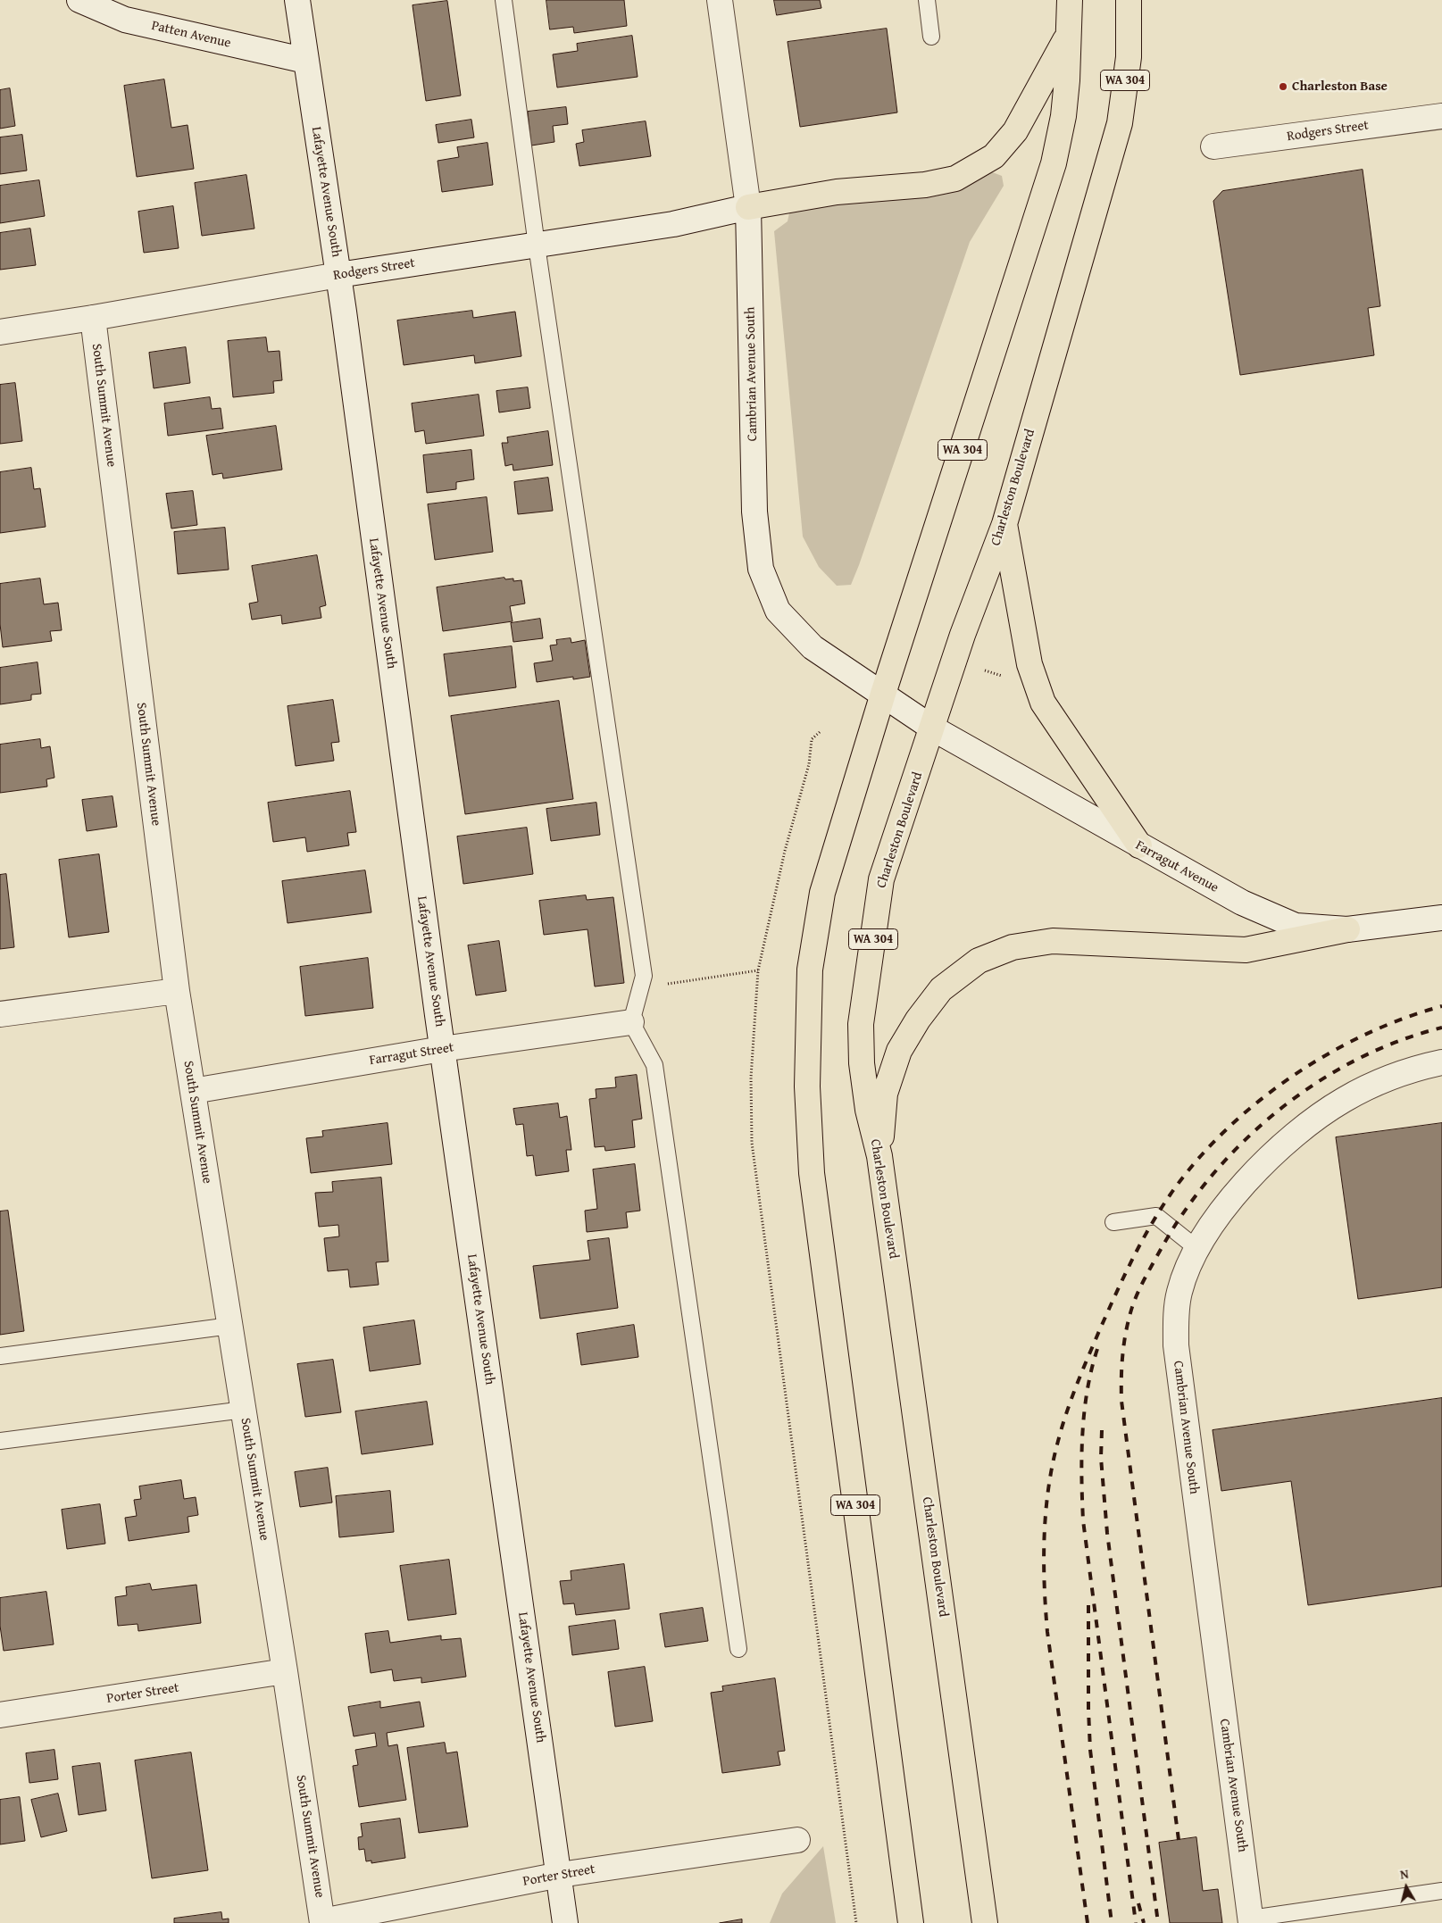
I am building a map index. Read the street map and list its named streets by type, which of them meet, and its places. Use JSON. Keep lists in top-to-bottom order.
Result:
{
  "streets": {
    "highway": ["WA 304", "Charleston Boulevard"],
    "street": [
      "Patten Avenue",
      "Rodgers Street",
      "Lafayette Avenue South",
      "Cambrian Avenue South",
      "South Summit Avenue",
      "Farragut Avenue",
      "Farragut Street",
      "Porter Street"
    ]
  },
  "crossings": [
    ["Patten Avenue", "Lafayette Avenue South"],
    ["WA 304", "Cambrian Avenue South"],
    ["Rodgers Street", "Lafayette Avenue South"],
    ["Rodgers Street", "Cambrian Avenue South"],
    ["Rodgers Street", "South Summit Avenue"],
    ["Lafayette Avenue South", "Farragut Street"],
    ["Lafayette Avenue South", "Porter Street"],
    ["South Summit Avenue", "Farragut Street"],
    ["South Summit Avenue", "Porter Street"],
    ["Charleston Boulevard", "Farragut Avenue"]
  ],
  "places": ["Charleston Base"],
  "north": "top"
}
